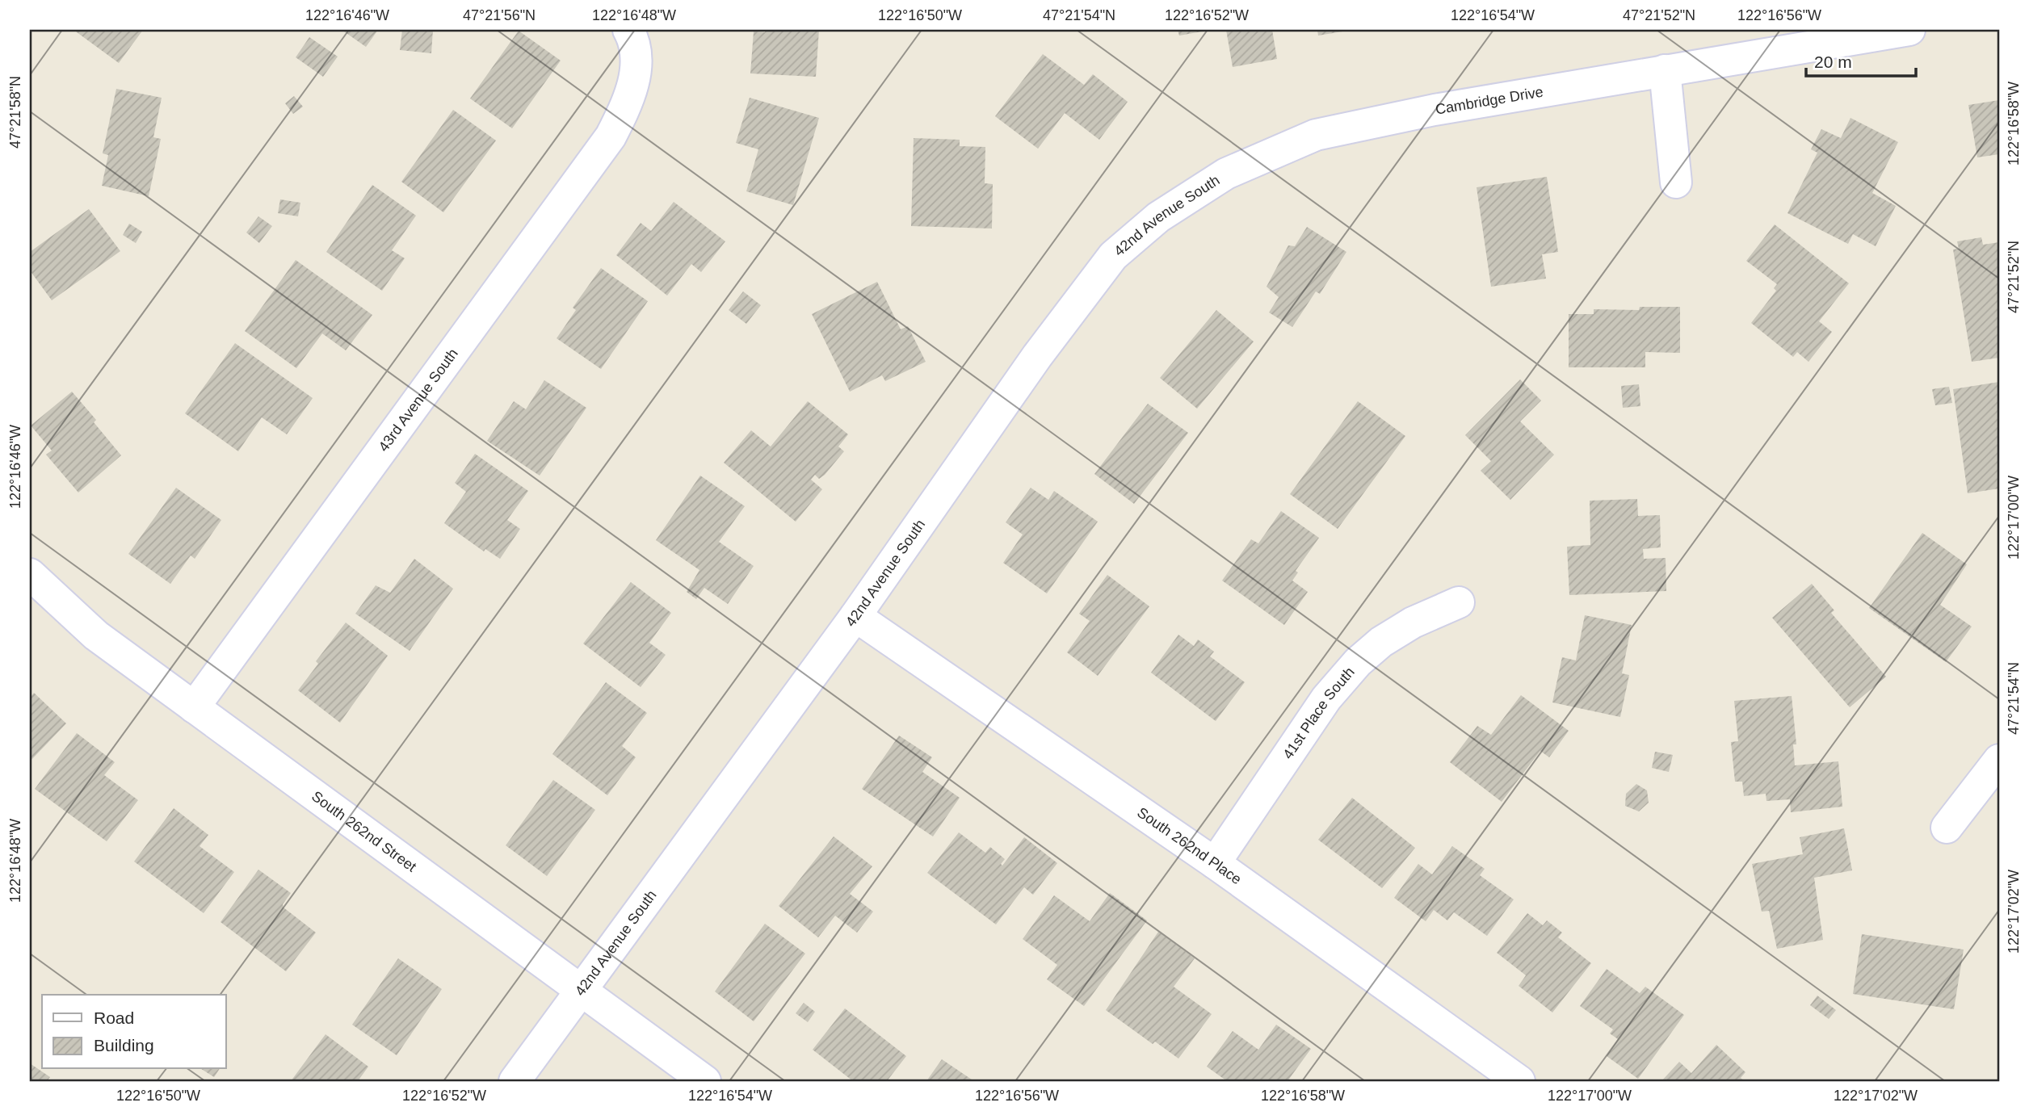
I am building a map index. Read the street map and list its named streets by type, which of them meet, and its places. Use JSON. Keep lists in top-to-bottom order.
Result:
{
  "streets": {
    "street": [
      "Cambridge Drive",
      "42nd Avenue South",
      "43rd Avenue South",
      "41st Place South",
      "South 262nd Street",
      "South 262nd Place"
    ]
  },
  "crossings": [
    ["Cambridge Drive", "42nd Avenue South"],
    ["42nd Avenue South", "South 262nd Street"],
    ["42nd Avenue South", "South 262nd Place"],
    ["43rd Avenue South", "South 262nd Street"],
    ["41st Place South", "South 262nd Place"]
  ],
  "legend": ["Road", "Building"],
  "scale_bar": "20 m",
  "coordinates": [
    "122°16'46\"W",
    "47°21'56\"N",
    "122°16'48\"W",
    "122°16'50\"W",
    "47°21'54\"N",
    "122°16'52\"W",
    "122°16'54\"W",
    "47°21'52\"N",
    "122°16'56\"W",
    "47°21'58\"N",
    "122°16'58\"W",
    "122°17'00\"W",
    "122°17'02\"W"
  ]
}
